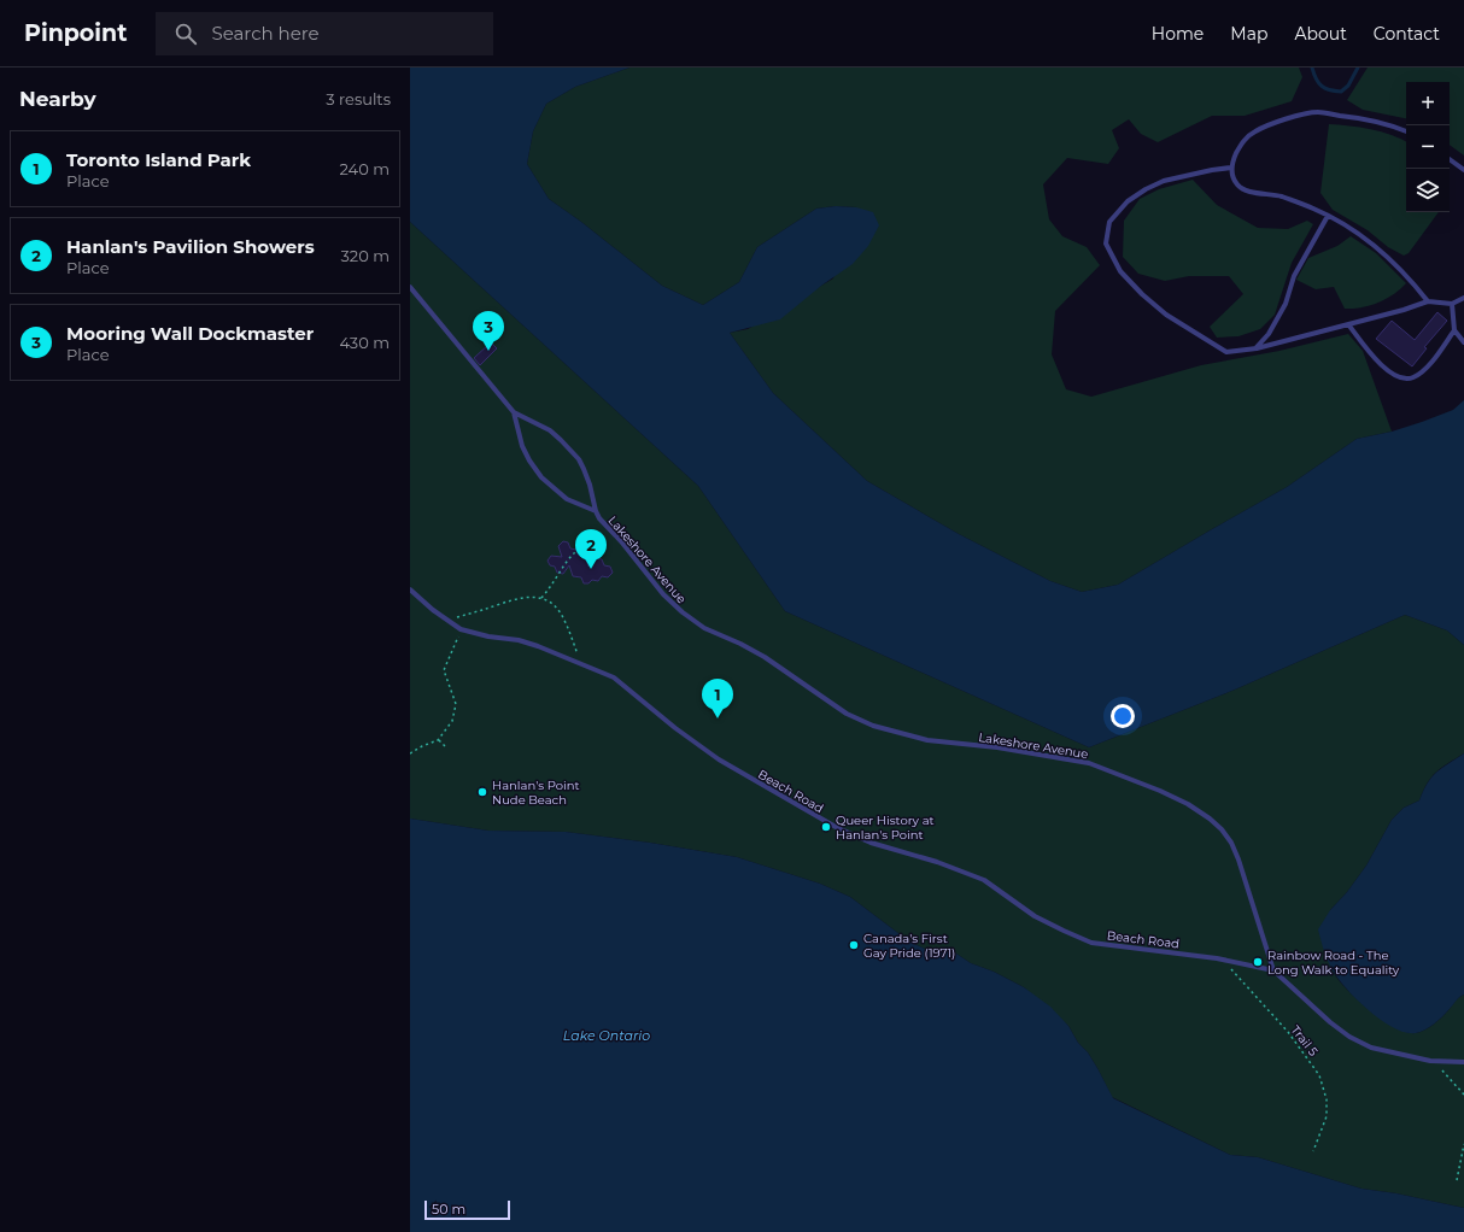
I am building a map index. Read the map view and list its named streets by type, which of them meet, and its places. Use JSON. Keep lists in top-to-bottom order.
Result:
{
  "streets": {
    "lane": ["Lakeshore Avenue", "Beach Road"],
    "path": ["Trail 5"]
  },
  "crossings": [
    ["Lakeshore Avenue", "Beach Road"],
    ["Beach Road", "Trail 5"]
  ],
  "water": ["Lake Ontario"],
  "places": [
    "Hanlan's Point Nude Beach",
    "Queer History at Hanlan's Point",
    "Canada's First Gay Pride (1971)",
    "Rainbow Road - The Long Walk to Equality"
  ],
  "scale_bar": "50 m",
  "page": {
    "header": "Pinpoint",
    "search": "Search here",
    "nav": [
      "Home",
      "Map",
      "About",
      "Contact"
    ],
    "heading": ["Nearby", "3 results"],
    "map_buttons": ["+", "−"],
    "list": [
      {
        "mark": "1",
        "name": "Toronto Island Park",
        "note": "Place",
        "value": "240 m"
      },
      {
        "mark": "2",
        "name": "Hanlan's Pavilion Showers",
        "note": "Place",
        "value": "320 m"
      },
      {
        "mark": "3",
        "name": "Mooring Wall Dockmaster",
        "note": "Place",
        "value": "430 m"
      }
    ],
    "pins": ["3", "2", "1"],
    "scale": "50 m"
  }
}
